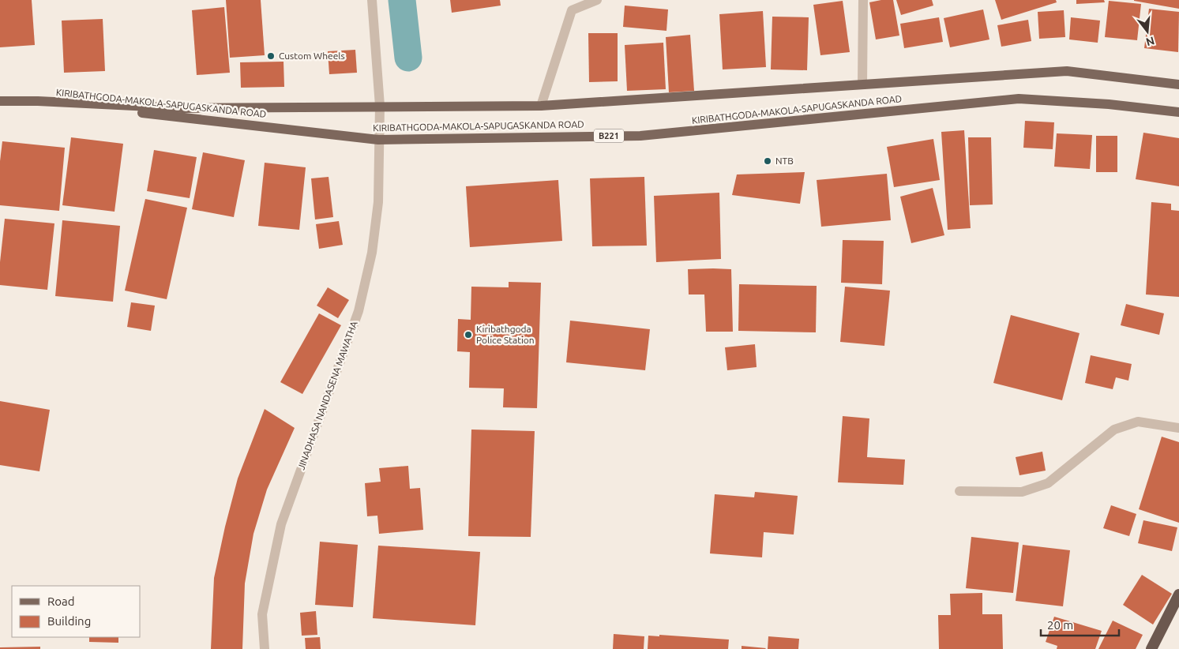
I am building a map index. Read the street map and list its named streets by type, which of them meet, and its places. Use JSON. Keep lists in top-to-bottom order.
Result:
{
  "streets": {
    "main road": ["KIRIBATHGODA-MAKOLA-SAPUGASKANDA ROAD", "B221"],
    "street": ["JINADHASA NANDASENA MAWATHA"]
  },
  "crossings": [
    ["KIRIBATHGODA-MAKOLA-SAPUGASKANDA ROAD", "JINADHASA NANDASENA MAWATHA"]
  ],
  "places": ["Custom Wheels", "NTB", "Kiribathgoda Police Station"],
  "legend": ["Road", "Building"],
  "scale_bar": "20 m",
  "north": "bottom"
}
